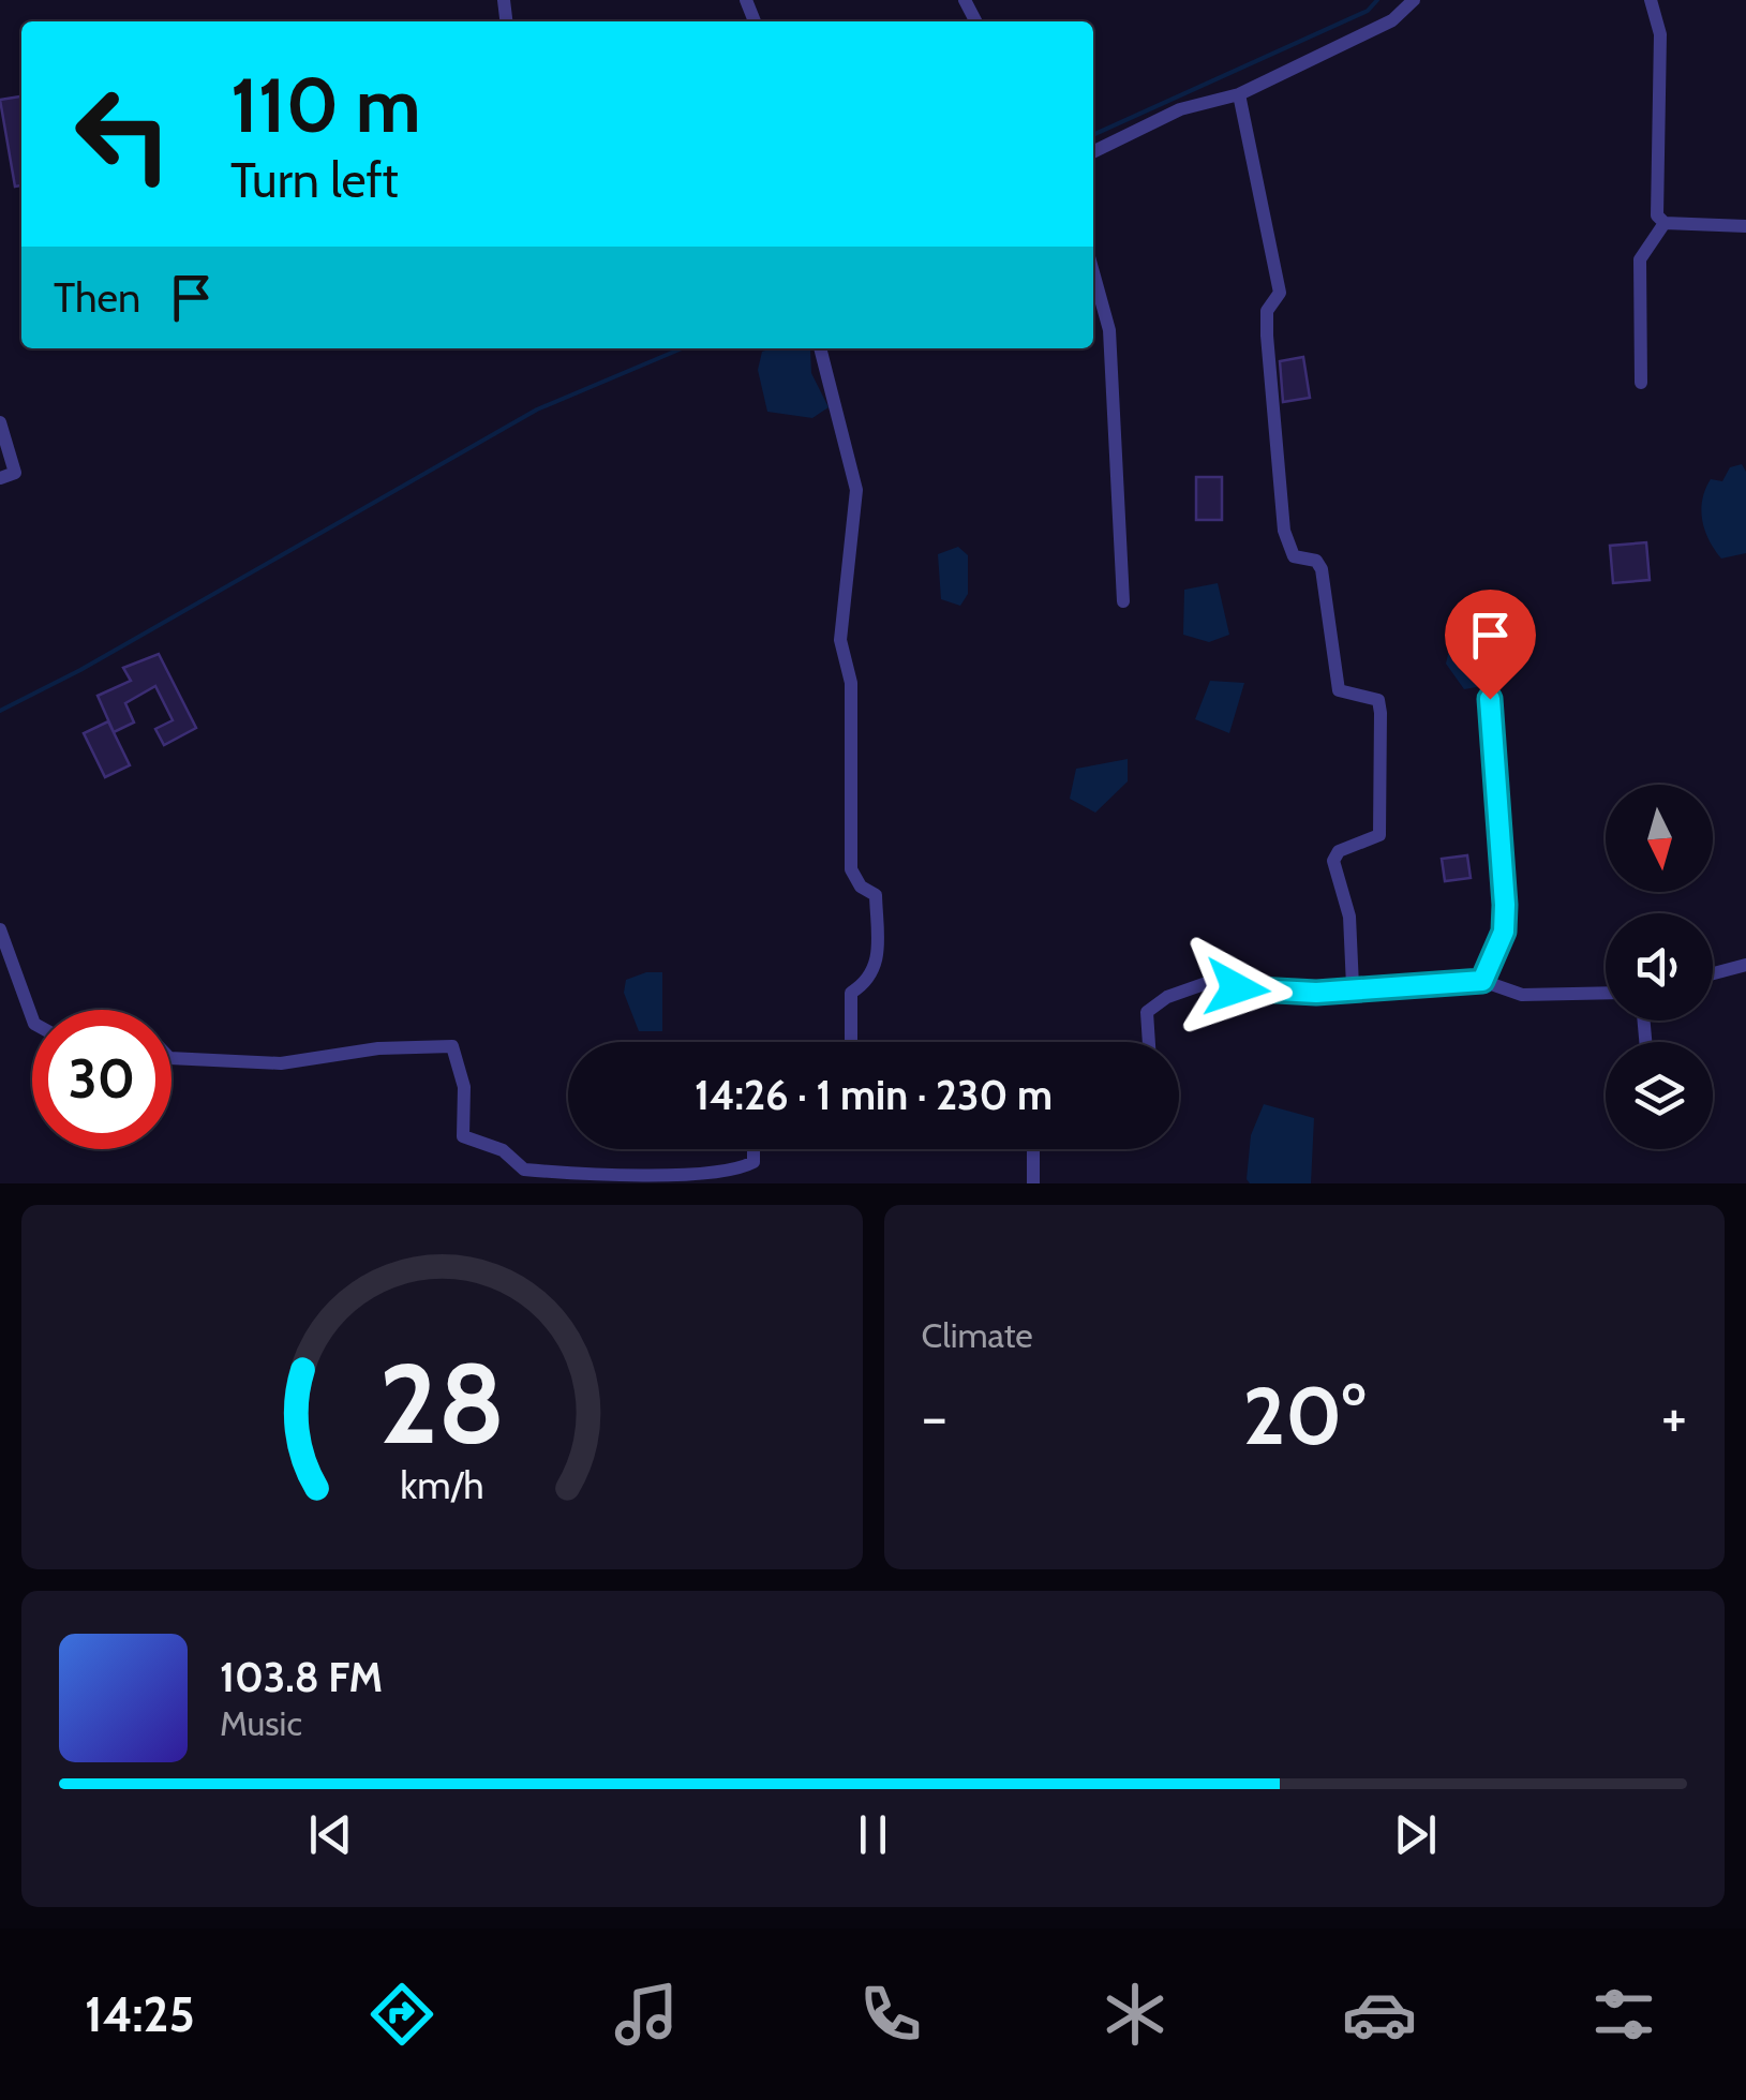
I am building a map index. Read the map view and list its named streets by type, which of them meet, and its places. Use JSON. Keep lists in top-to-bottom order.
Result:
{
  "north": "bottom",
  "page": {
    "turn": ["110 m", "Turn left"],
    "then": "Then",
    "limit": "30",
    "trip": "14:26 · 1 min · 230 m",
    "tile": "Climate",
    "heat": ["−", "20°", "+"],
    "song": ["103.8 FM", "Music"],
    "tabs": "14:25",
    "gauge": ["28", "km/h"]
  }
}
